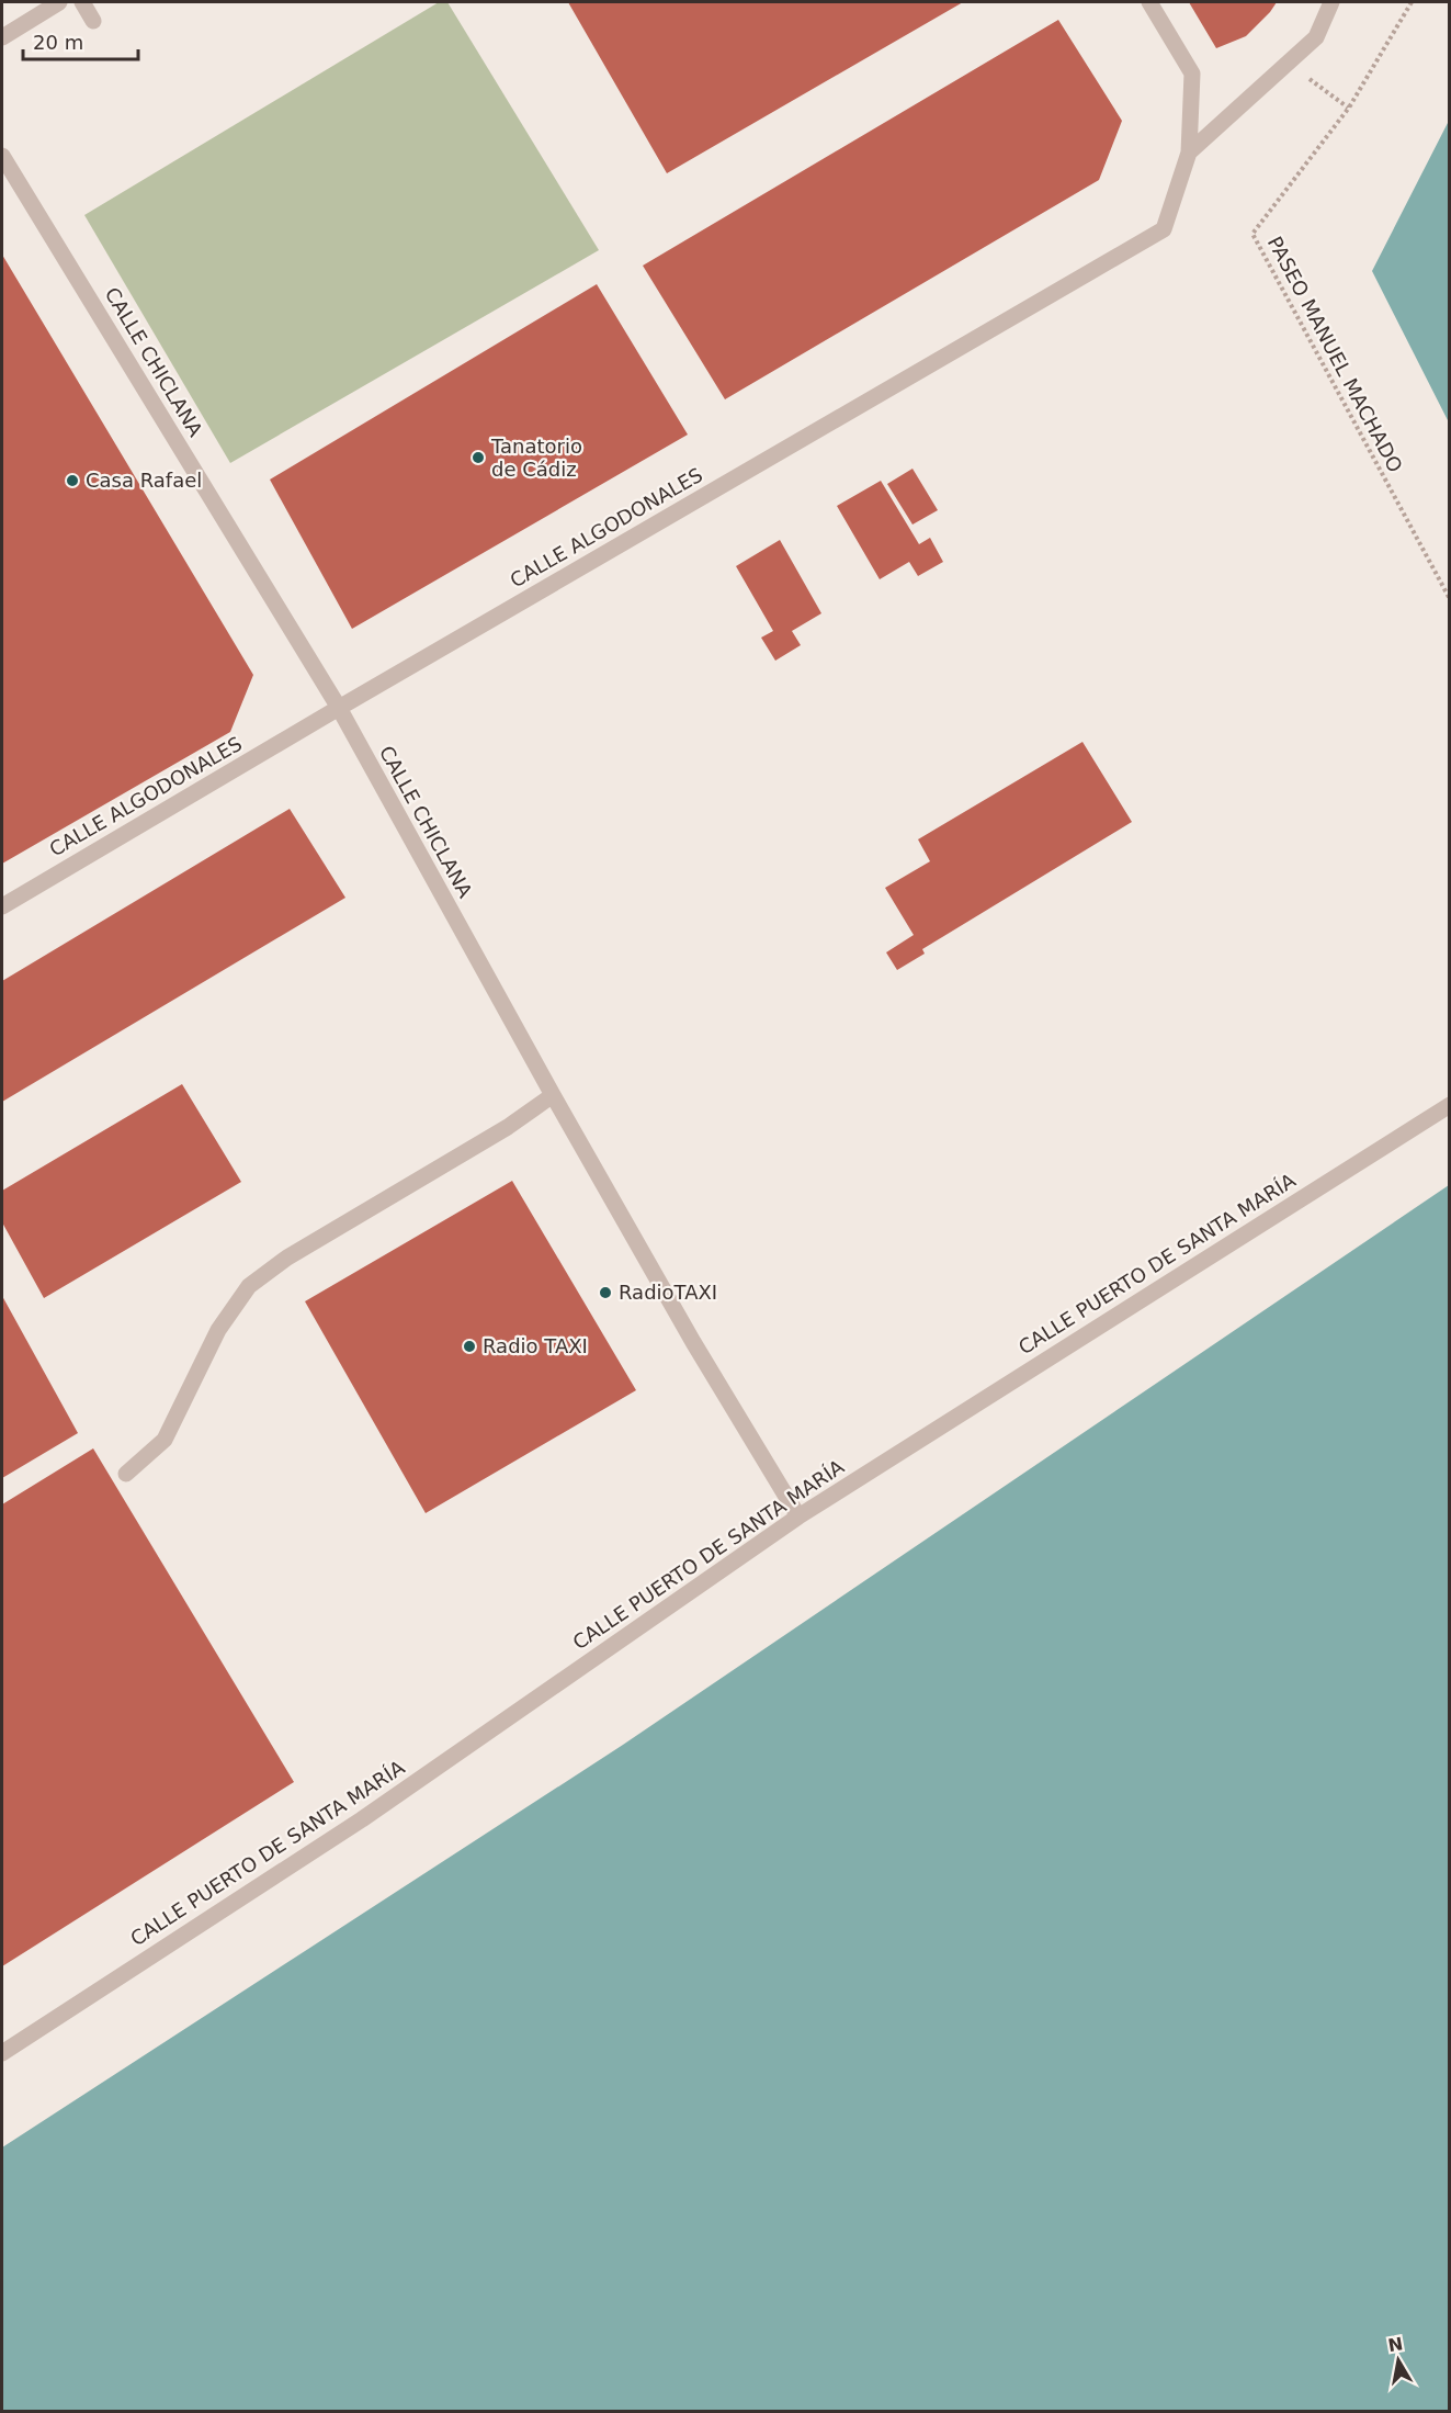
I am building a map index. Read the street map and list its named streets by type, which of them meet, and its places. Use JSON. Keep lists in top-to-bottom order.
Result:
{
  "streets": {
    "street": ["CALLE CHICLANA", "CALLE ALGODONALES", "CALLE PUERTO DE SANTA MARÍA"],
    "path": ["PASEO MANUEL MACHADO"]
  },
  "crossings": [
    ["CALLE CHICLANA", "CALLE ALGODONALES"],
    ["CALLE CHICLANA", "CALLE PUERTO DE SANTA MARÍA"]
  ],
  "places": [
    "Tanatorio de Cádiz",
    "Casa Rafael",
    "RadioTAXI",
    "Radio TAXI"
  ],
  "scale_bar": "20 m",
  "north": "top"
}
